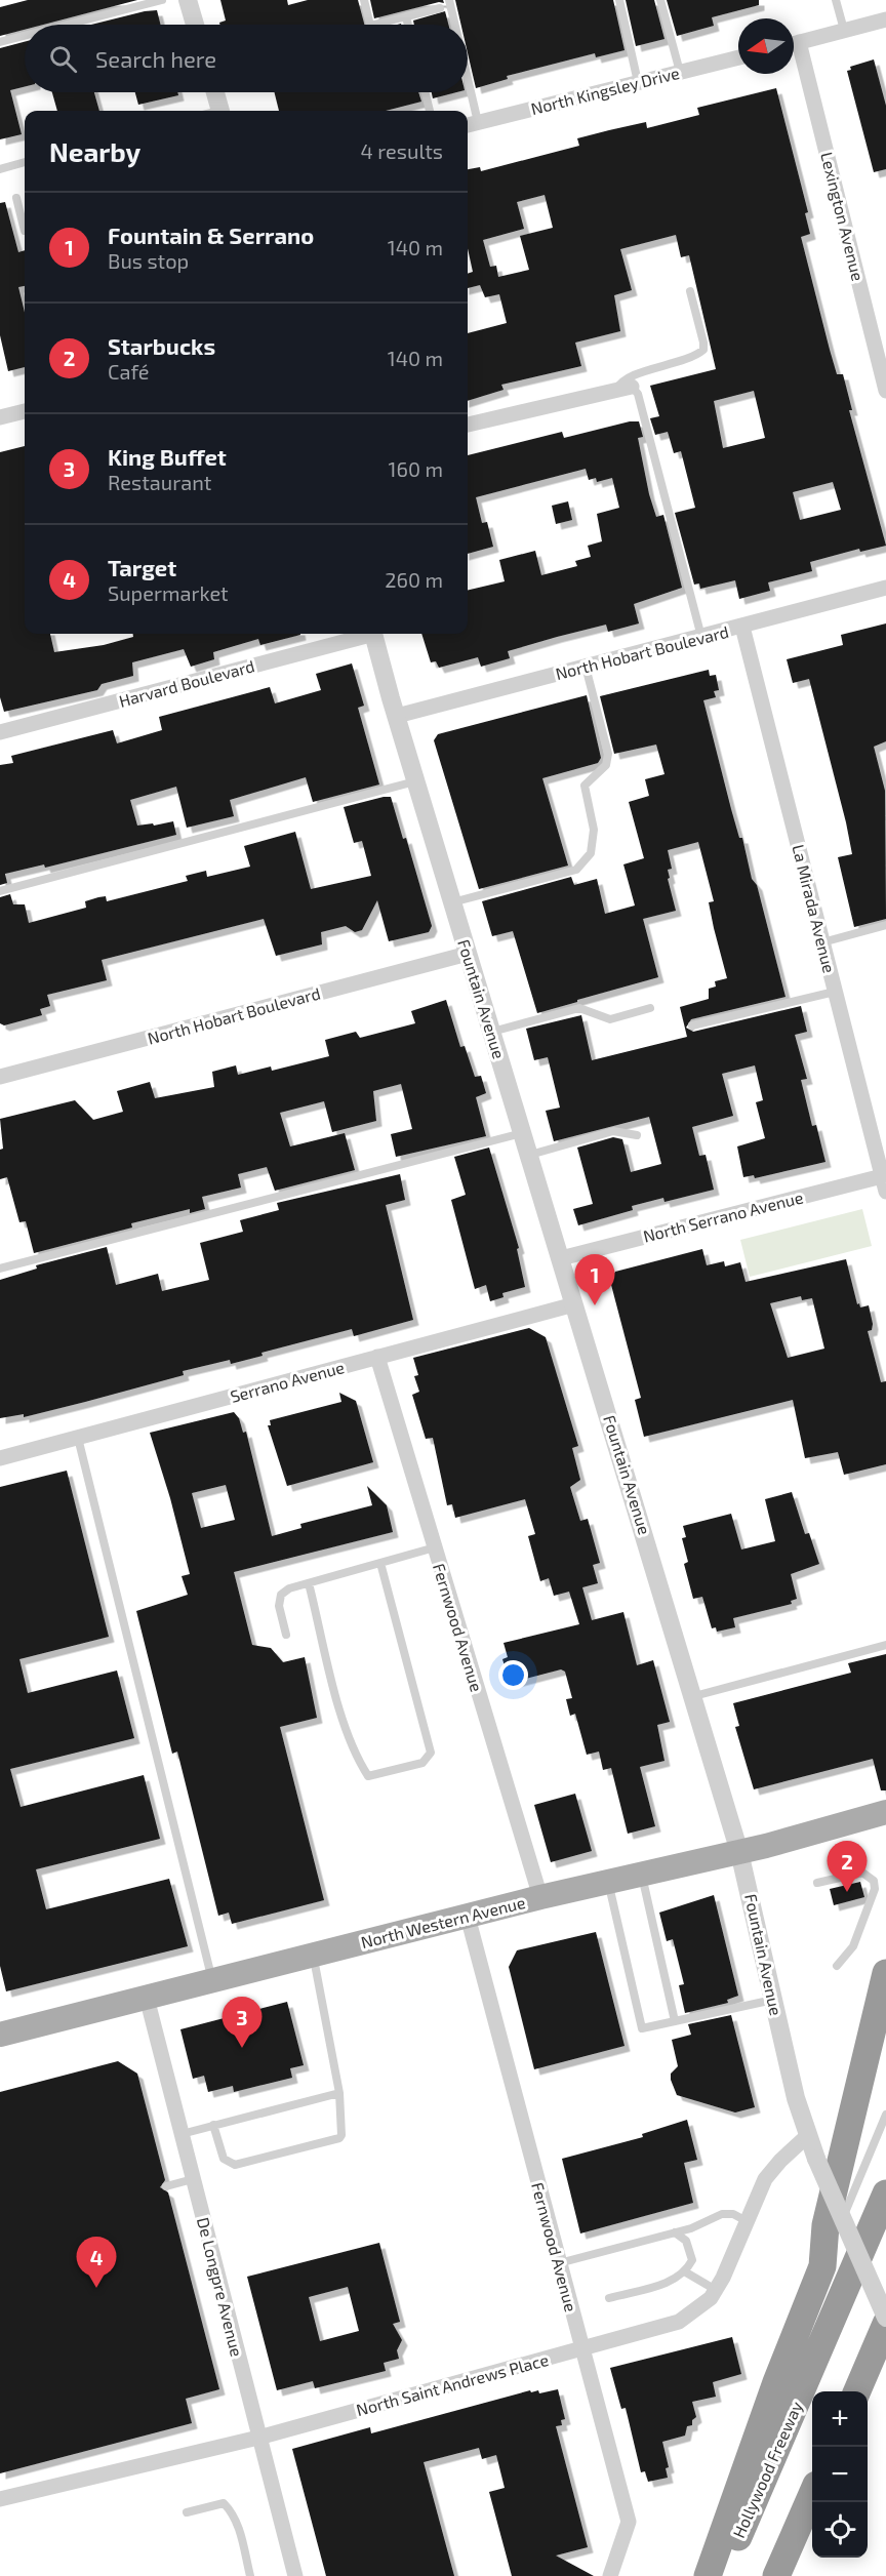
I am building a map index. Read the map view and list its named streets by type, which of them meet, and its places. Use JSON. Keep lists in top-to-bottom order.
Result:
{
  "streets": {
    "highway": ["Hollywood Freeway"],
    "main road": ["North Western Avenue"],
    "street": [
      "North Kingsley Drive",
      "Lexington Avenue",
      "North Hobart Boulevard",
      "Harvard Boulevard",
      "La Mirada Avenue",
      "Fountain Avenue",
      "North Serrano Avenue",
      "Serrano Avenue",
      "Fernwood Avenue",
      "De Longpre Avenue",
      "North Saint Andrews Place"
    ]
  },
  "crossings": [
    ["North Hobart Boulevard", "La Mirada Avenue"],
    ["North Hobart Boulevard", "Fountain Avenue"],
    ["La Mirada Avenue", "North Serrano Avenue"],
    ["Fountain Avenue", "North Serrano Avenue"],
    ["Fountain Avenue", "Serrano Avenue"],
    ["Fountain Avenue", "North Western Avenue"],
    ["Fountain Avenue", "North Saint Andrews Place"],
    ["Serrano Avenue", "Fernwood Avenue"],
    ["Fernwood Avenue", "North Western Avenue"],
    ["Fernwood Avenue", "North Saint Andrews Place"],
    ["North Western Avenue", "De Longpre Avenue"],
    ["De Longpre Avenue", "North Saint Andrews Place"]
  ],
  "north": "left",
  "page": {
    "search": "Search here",
    "heading": ["Nearby", "4 results"],
    "list": [
      {
        "mark": "1",
        "name": "Fountain & Serrano",
        "note": "Bus stop",
        "value": "140 m"
      },
      {
        "mark": "2",
        "name": "Starbucks",
        "note": "Café",
        "value": "140 m"
      },
      {
        "mark": "3",
        "name": "King Buffet",
        "note": "Restaurant",
        "value": "160 m"
      },
      {
        "mark": "4",
        "name": "Target",
        "note": "Supermarket",
        "value": "260 m"
      }
    ],
    "pins": [
      "1",
      "2",
      "3",
      "4"
    ],
    "map_buttons": ["+", "−"]
  }
}
